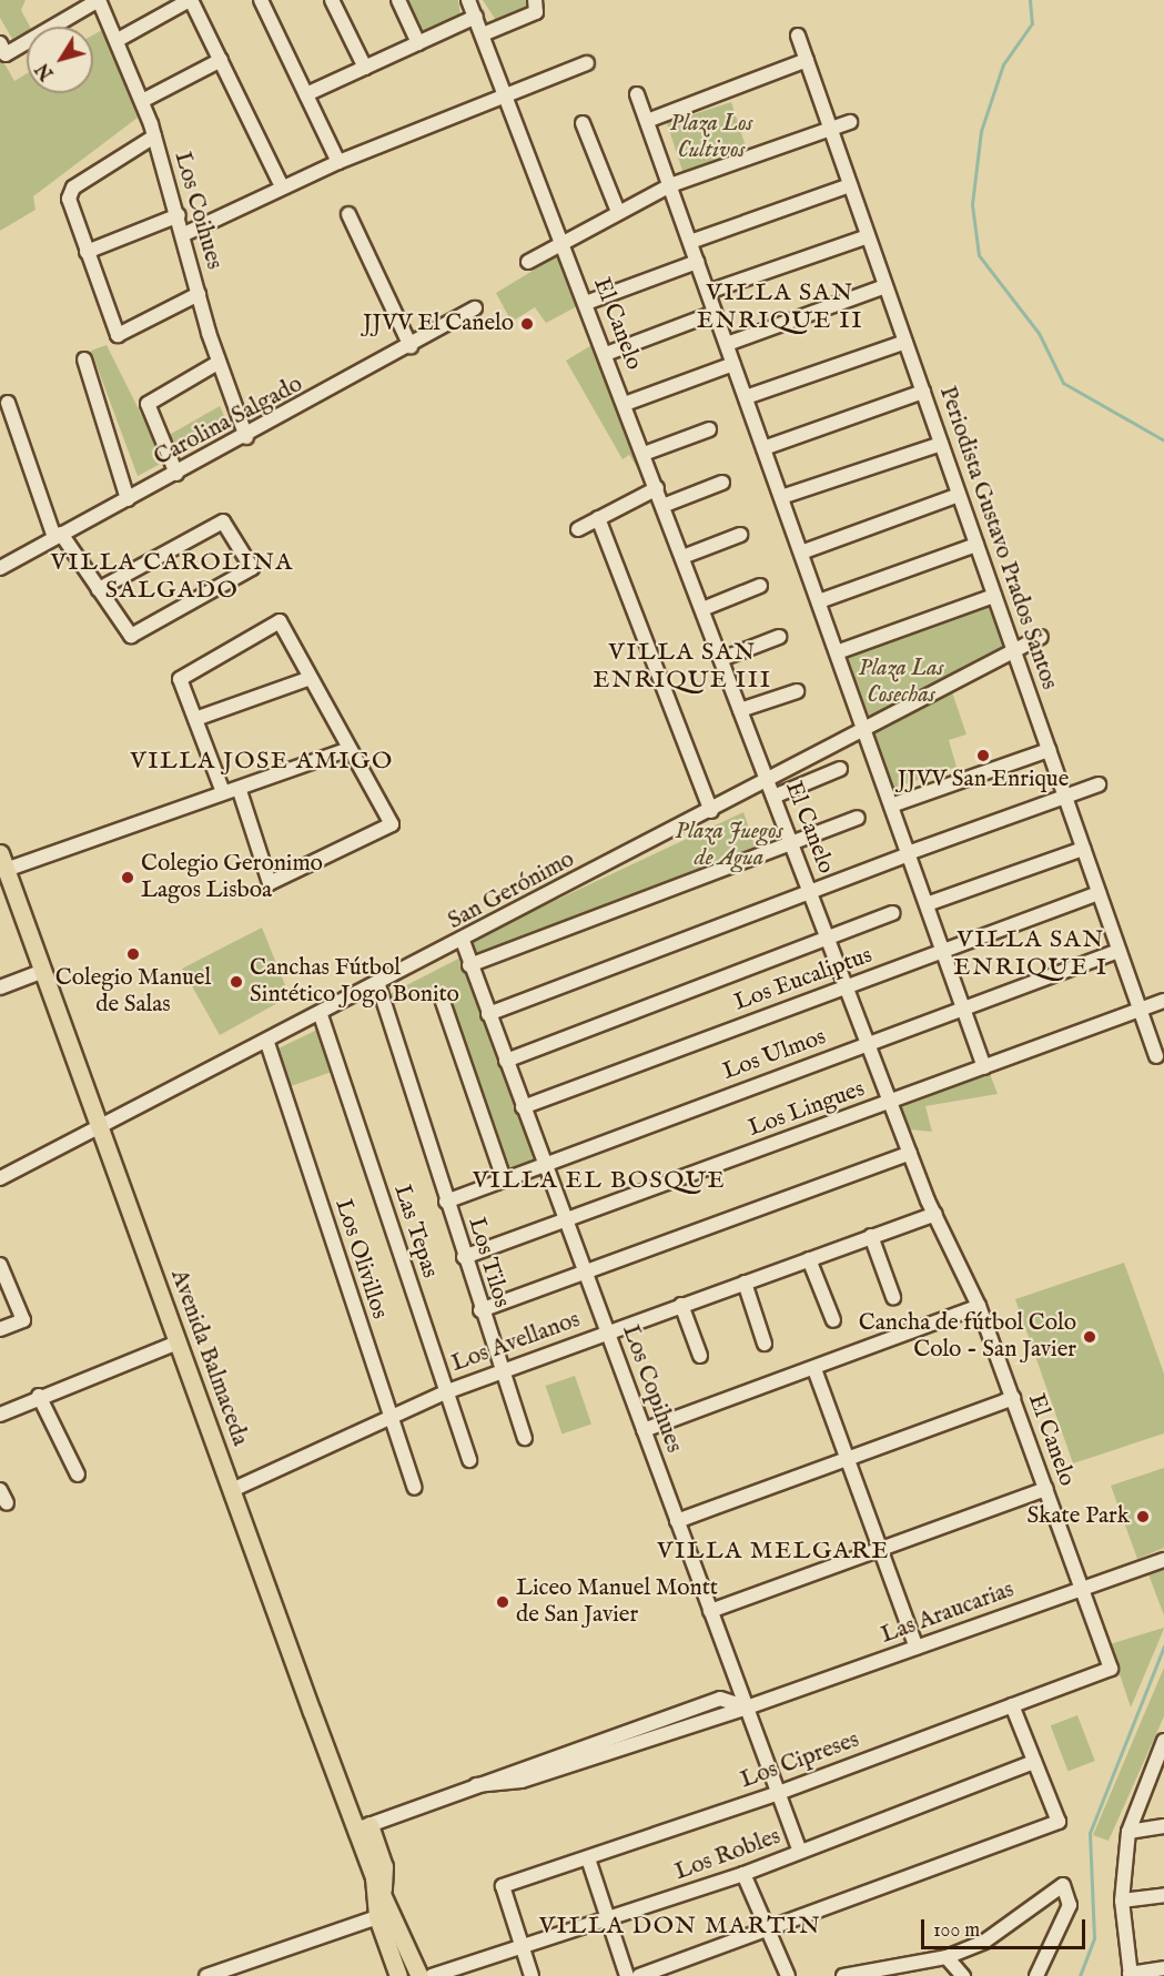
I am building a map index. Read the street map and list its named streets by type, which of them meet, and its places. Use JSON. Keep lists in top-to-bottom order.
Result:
{
  "streets": {
    "main road": ["Avenida Balmaceda"],
    "street": [
      "Los Coihues",
      "El Canelo",
      "Carolina Salgado",
      "Periodista Gustavo Prados Santos",
      "San Gerónimo",
      "Los Eucaliptus",
      "Los Ulmos",
      "Los Lingues",
      "Las Tepas",
      "Los Olivillos",
      "Los Tilos",
      "Los Avellanos",
      "Los Copihues",
      "Las Araucarias",
      "Los Cipreses",
      "Los Robles"
    ]
  },
  "crossings": [
    ["Los Coihues", "Carolina Salgado"],
    ["El Canelo", "San Gerónimo"],
    ["El Canelo", "Los Eucaliptus"],
    ["El Canelo", "Los Ulmos"],
    ["El Canelo", "Los Lingues"],
    ["El Canelo", "Los Avellanos"],
    ["El Canelo", "Las Araucarias"],
    ["El Canelo", "Los Cipreses"],
    ["Periodista Gustavo Prados Santos", "San Gerónimo"],
    ["Periodista Gustavo Prados Santos", "Los Eucaliptus"],
    ["Periodista Gustavo Prados Santos", "Los Ulmos"],
    ["Periodista Gustavo Prados Santos", "Los Lingues"],
    ["San Gerónimo", "Las Tepas"],
    ["San Gerónimo", "Los Olivillos"],
    ["San Gerónimo", "Los Tilos"],
    ["San Gerónimo", "Avenida Balmaceda"],
    ["San Gerónimo", "Los Copihues"],
    ["Los Eucaliptus", "Los Copihues"],
    ["Los Ulmos", "Los Tilos"],
    ["Los Ulmos", "Los Copihues"],
    ["Los Lingues", "Los Tilos"],
    ["Los Lingues", "Los Copihues"],
    ["Las Tepas", "Los Avellanos"],
    ["Los Olivillos", "Los Avellanos"],
    ["Los Tilos", "Los Avellanos"],
    ["Los Avellanos", "Avenida Balmaceda"],
    ["Los Avellanos", "Los Copihues"],
    ["Los Copihues", "Las Araucarias"],
    ["Los Copihues", "Los Cipreses"],
    ["Los Copihues", "Los Robles"],
    ["Los Cipreses", "Los Robles"]
  ],
  "districts": [
    "VILLA SAN ENRIQUE II",
    "VILLA CAROLINA SALGADO",
    "VILLA SAN ENRIQUE III",
    "VILLA JOSE AMIGO",
    "VILLA SAN ENRIQUE I",
    "VILLA EL BOSQUE",
    "VILLA MELGARE",
    "VILLA DON MARTIN"
  ],
  "parks": ["Plaza Los Cultivos", "Plaza Las Cosechas", "Plaza Juegos de Agua"],
  "places": [
    "JJVV El Canelo",
    "JJVV San Enrique",
    "Colegio Geronimo Lagos Lisboa",
    "Colegio Manuel de Salas",
    "Canchas Fútbol Sintético Jogo Bonito",
    "Cancha de fútbol Colo Colo - San Javier",
    "Skate Park",
    "Liceo Manuel Montt de San Javier"
  ],
  "scale_bar": "100 m",
  "north": "bottom left"
}
